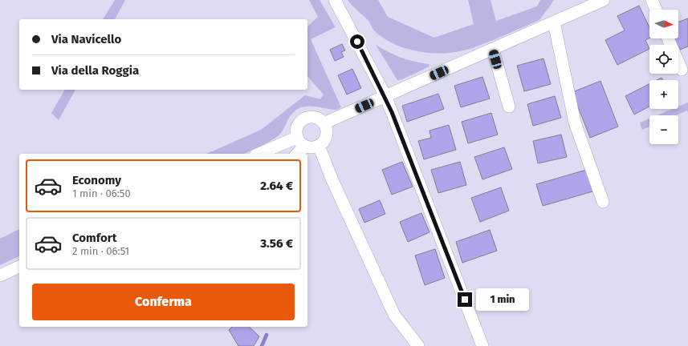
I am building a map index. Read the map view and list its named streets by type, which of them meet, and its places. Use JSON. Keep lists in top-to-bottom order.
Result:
{
  "north": "right",
  "page": {
    "map_buttons": ["+", "−"],
    "banner": ["Via Navicello", "Via della Roggia"],
    "list": [
      {
        "name": "Economy",
        "note": "1 min · 06:50",
        "value": "2.64 €"
      },
      {
        "name": "Comfort",
        "note": "2 min · 06:51",
        "value": "3.56 €"
      }
    ],
    "buttons": "Conferma",
    "bubble": "1 min"
  }
}
